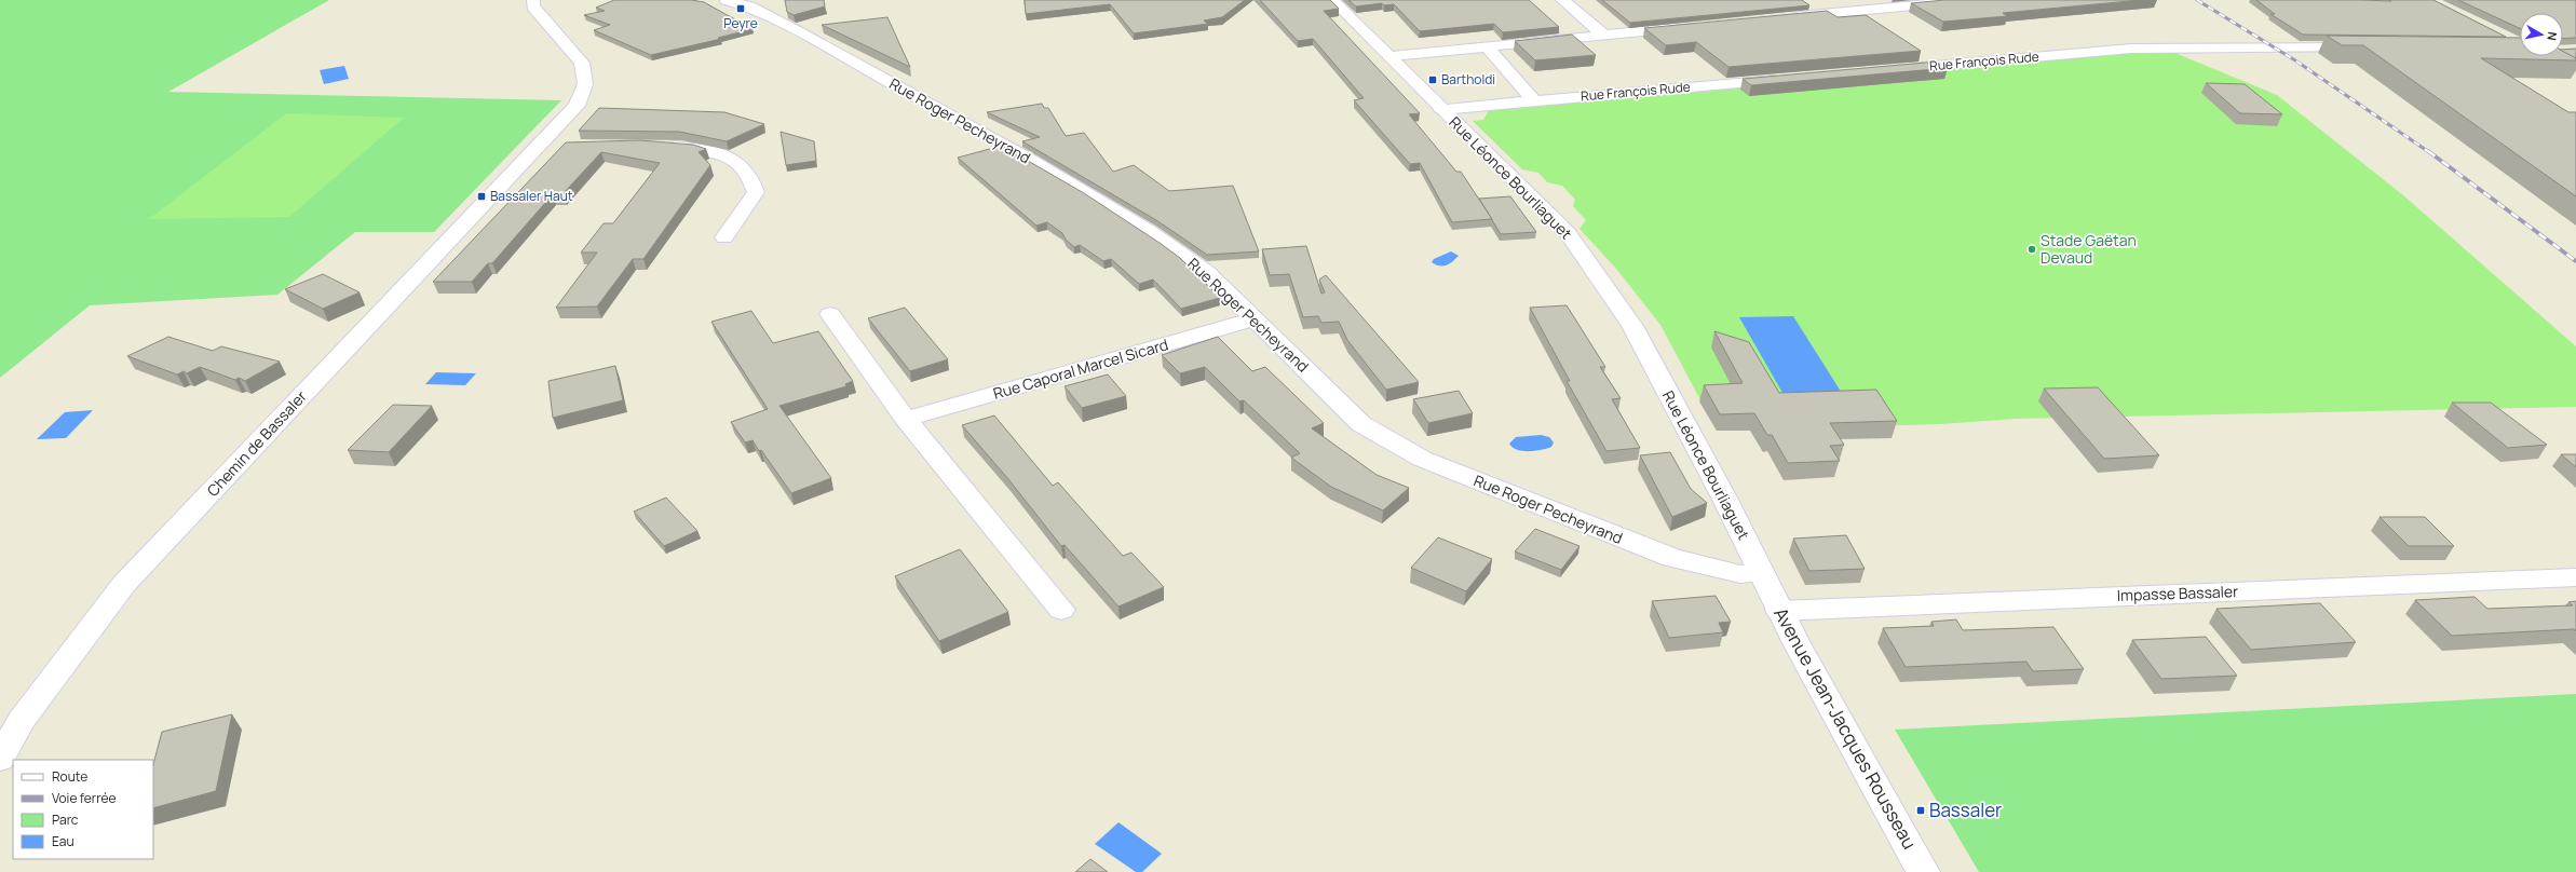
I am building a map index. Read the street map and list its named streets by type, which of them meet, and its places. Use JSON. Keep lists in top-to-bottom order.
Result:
{
  "streets": {
    "street": [
      "Rue François Rude",
      "Rue Roger Pecheyrand",
      "Rue Léonce Bourliaguet",
      "Rue Caporal Marcel Sicard",
      "Chemin de Bassaler",
      "Impasse Bassaler",
      "Avenue Jean-Jacques Rousseau"
    ]
  },
  "crossings": [
    ["Rue François Rude", "Rue Léonce Bourliaguet"],
    ["Rue Roger Pecheyrand", "Rue Léonce Bourliaguet"],
    ["Rue Roger Pecheyrand", "Rue Caporal Marcel Sicard"],
    ["Rue Roger Pecheyrand", "Impasse Bassaler"],
    ["Rue Roger Pecheyrand", "Avenue Jean-Jacques Rousseau"],
    ["Rue Léonce Bourliaguet", "Impasse Bassaler"],
    ["Rue Léonce Bourliaguet", "Avenue Jean-Jacques Rousseau"],
    ["Impasse Bassaler", "Avenue Jean-Jacques Rousseau"]
  ],
  "places": {
    "transit": [
      "Peyre",
      "Bartholdi",
      "Bassaler Haut",
      "Bassaler"
    ],
    "other": ["Stade Gaëtan Devaud"]
  },
  "legend": [
    "Route",
    "Voie ferrée",
    "Parc",
    "Eau"
  ],
  "north": "right"
}
